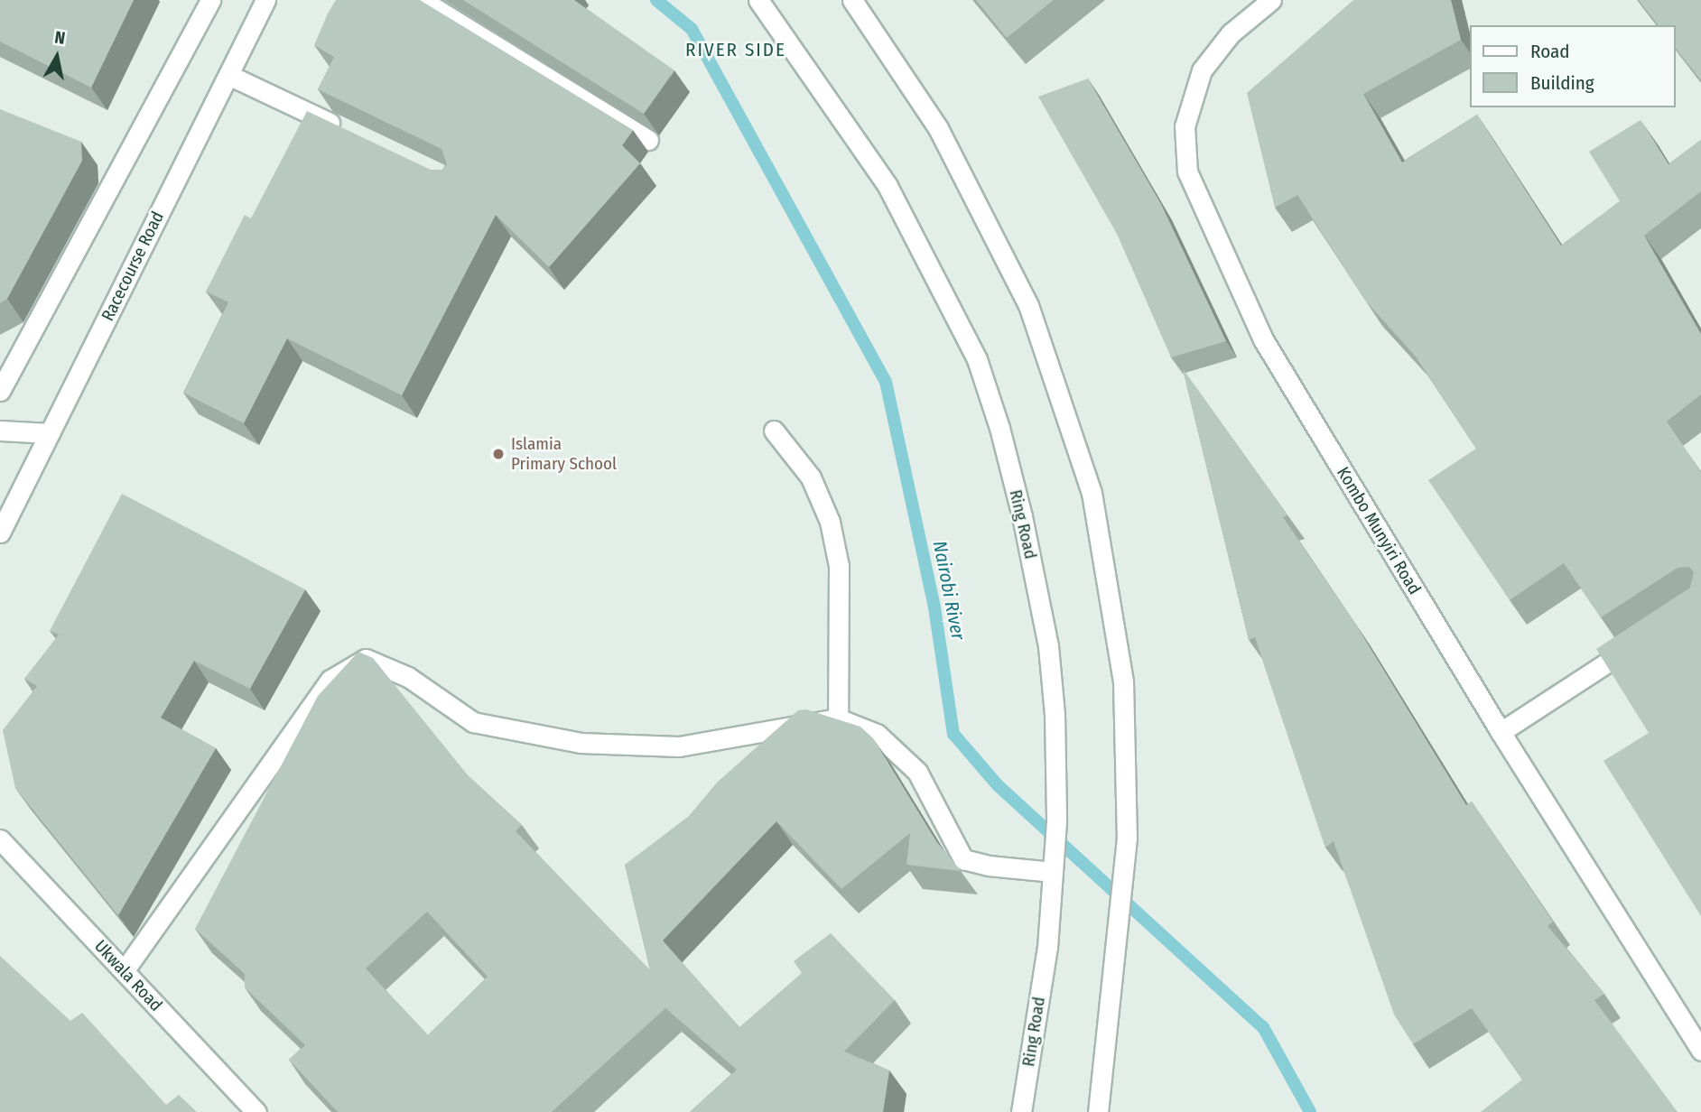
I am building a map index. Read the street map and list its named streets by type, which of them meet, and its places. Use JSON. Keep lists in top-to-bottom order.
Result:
{
  "streets": {
    "main road": [
      "Racecourse Road",
      "Ring Road",
      "Kombo Munyiri Road",
      "Ukwala Road"
    ]
  },
  "districts": ["RIVER SIDE"],
  "water": ["Nairobi River"],
  "places": ["Islamia Primary School"],
  "legend": ["Road", "Building"],
  "north": "top"
}
